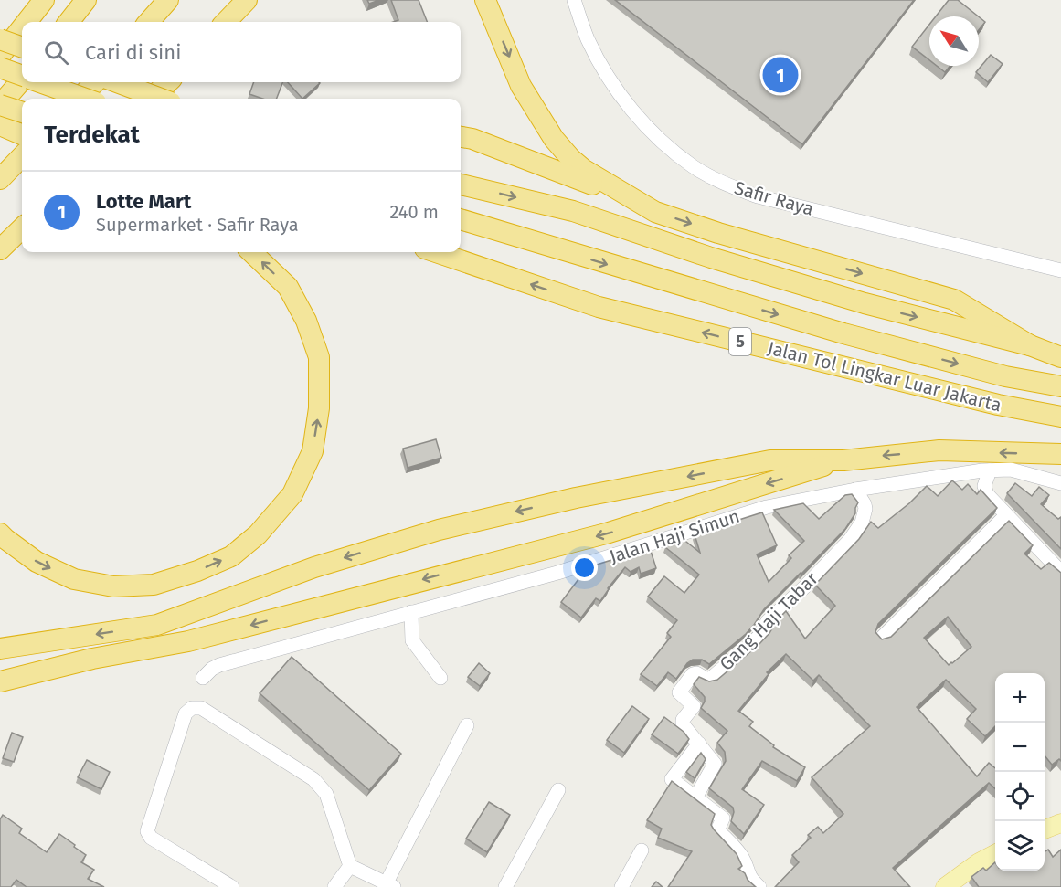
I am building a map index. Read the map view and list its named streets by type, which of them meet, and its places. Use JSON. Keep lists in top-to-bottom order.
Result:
{
  "streets": {
    "highway": ["5", "Jalan Tol Lingkar Luar Jakarta"],
    "street": ["Safir Raya", "Jalan Haji Simun", "Gang Haji Tabar"]
  },
  "crossings": [
    ["Jalan Haji Simun", "Gang Haji Tabar"]
  ],
  "north": "top left",
  "page": {
    "search": "Cari di sini",
    "pins": "1",
    "heading": "Terdekat",
    "list": [
      {
        "mark": "1",
        "name": "Lotte Mart",
        "note": "Supermarket · Safir Raya",
        "value": "240 m"
      }
    ],
    "map_buttons": ["+", "−"]
  }
}
